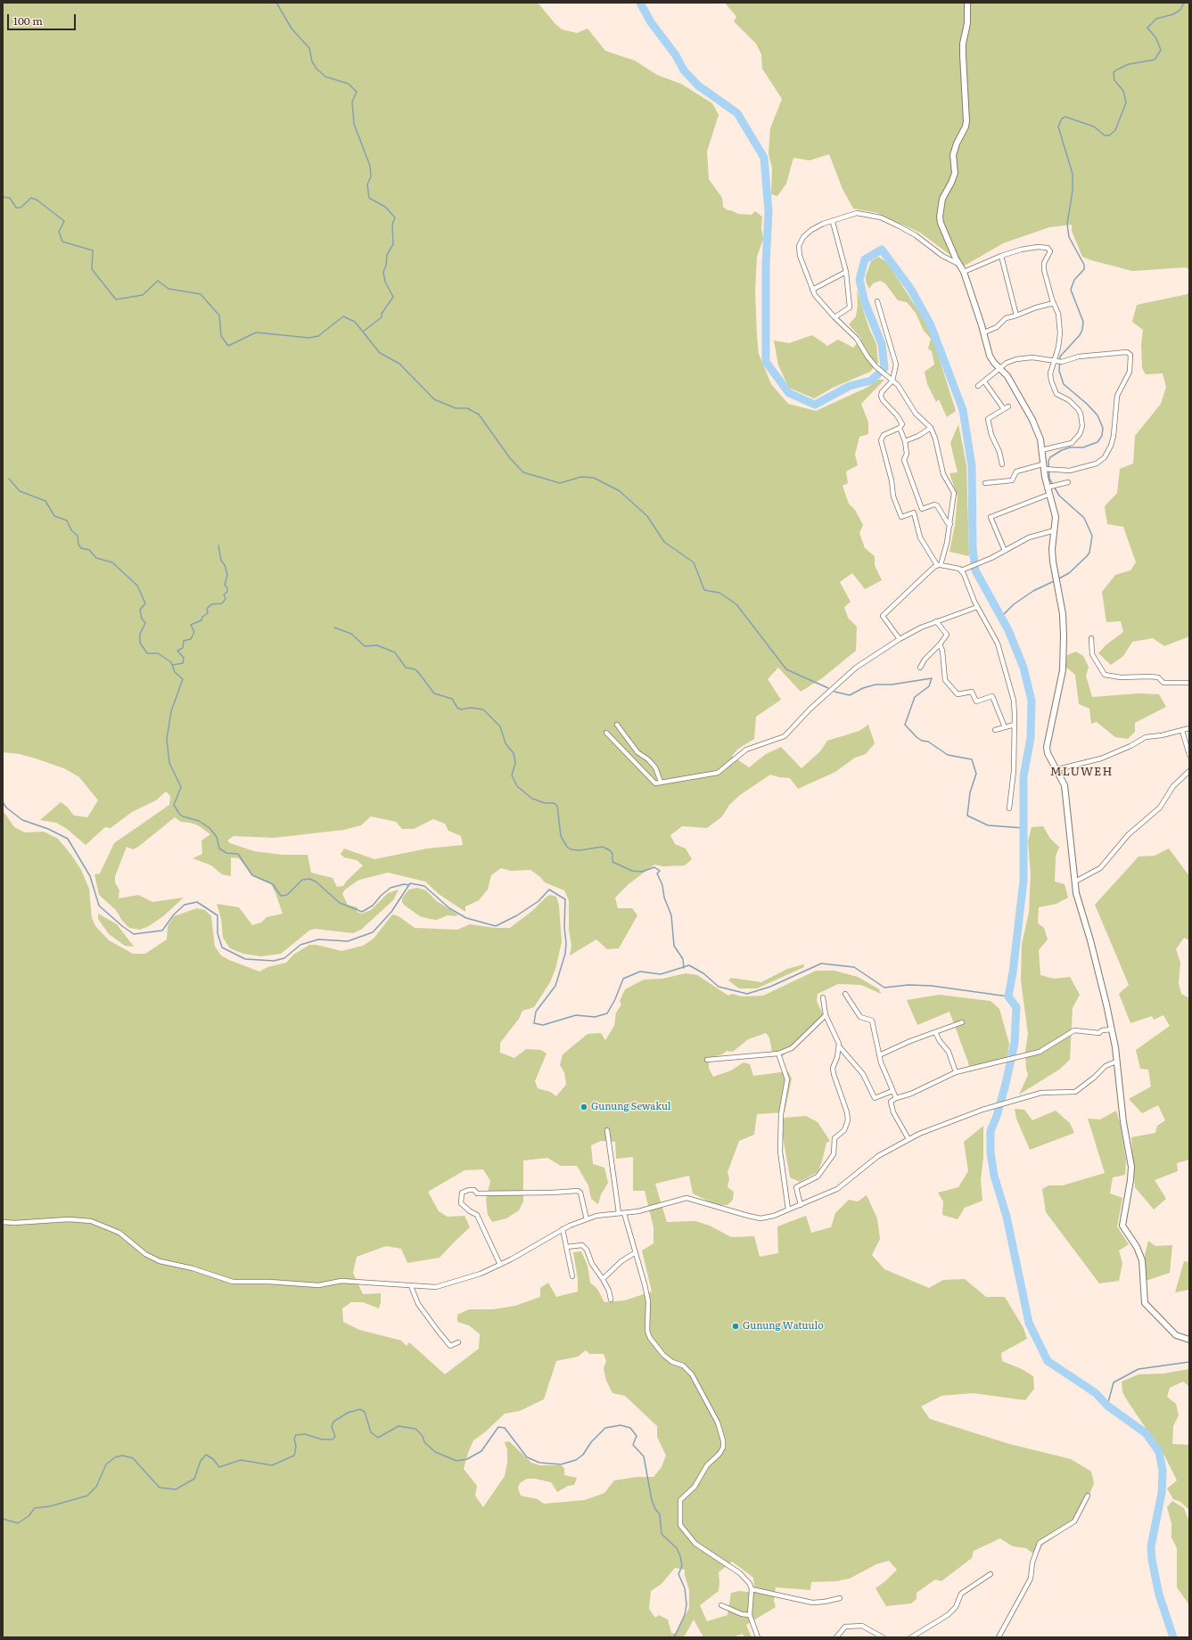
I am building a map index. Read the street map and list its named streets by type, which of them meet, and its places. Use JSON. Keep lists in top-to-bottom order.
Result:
{
  "districts": ["MLUWEH"],
  "places": ["Gunung Sewakul", "Gunung Watuulo"],
  "scale_bar": "100 m"
}
